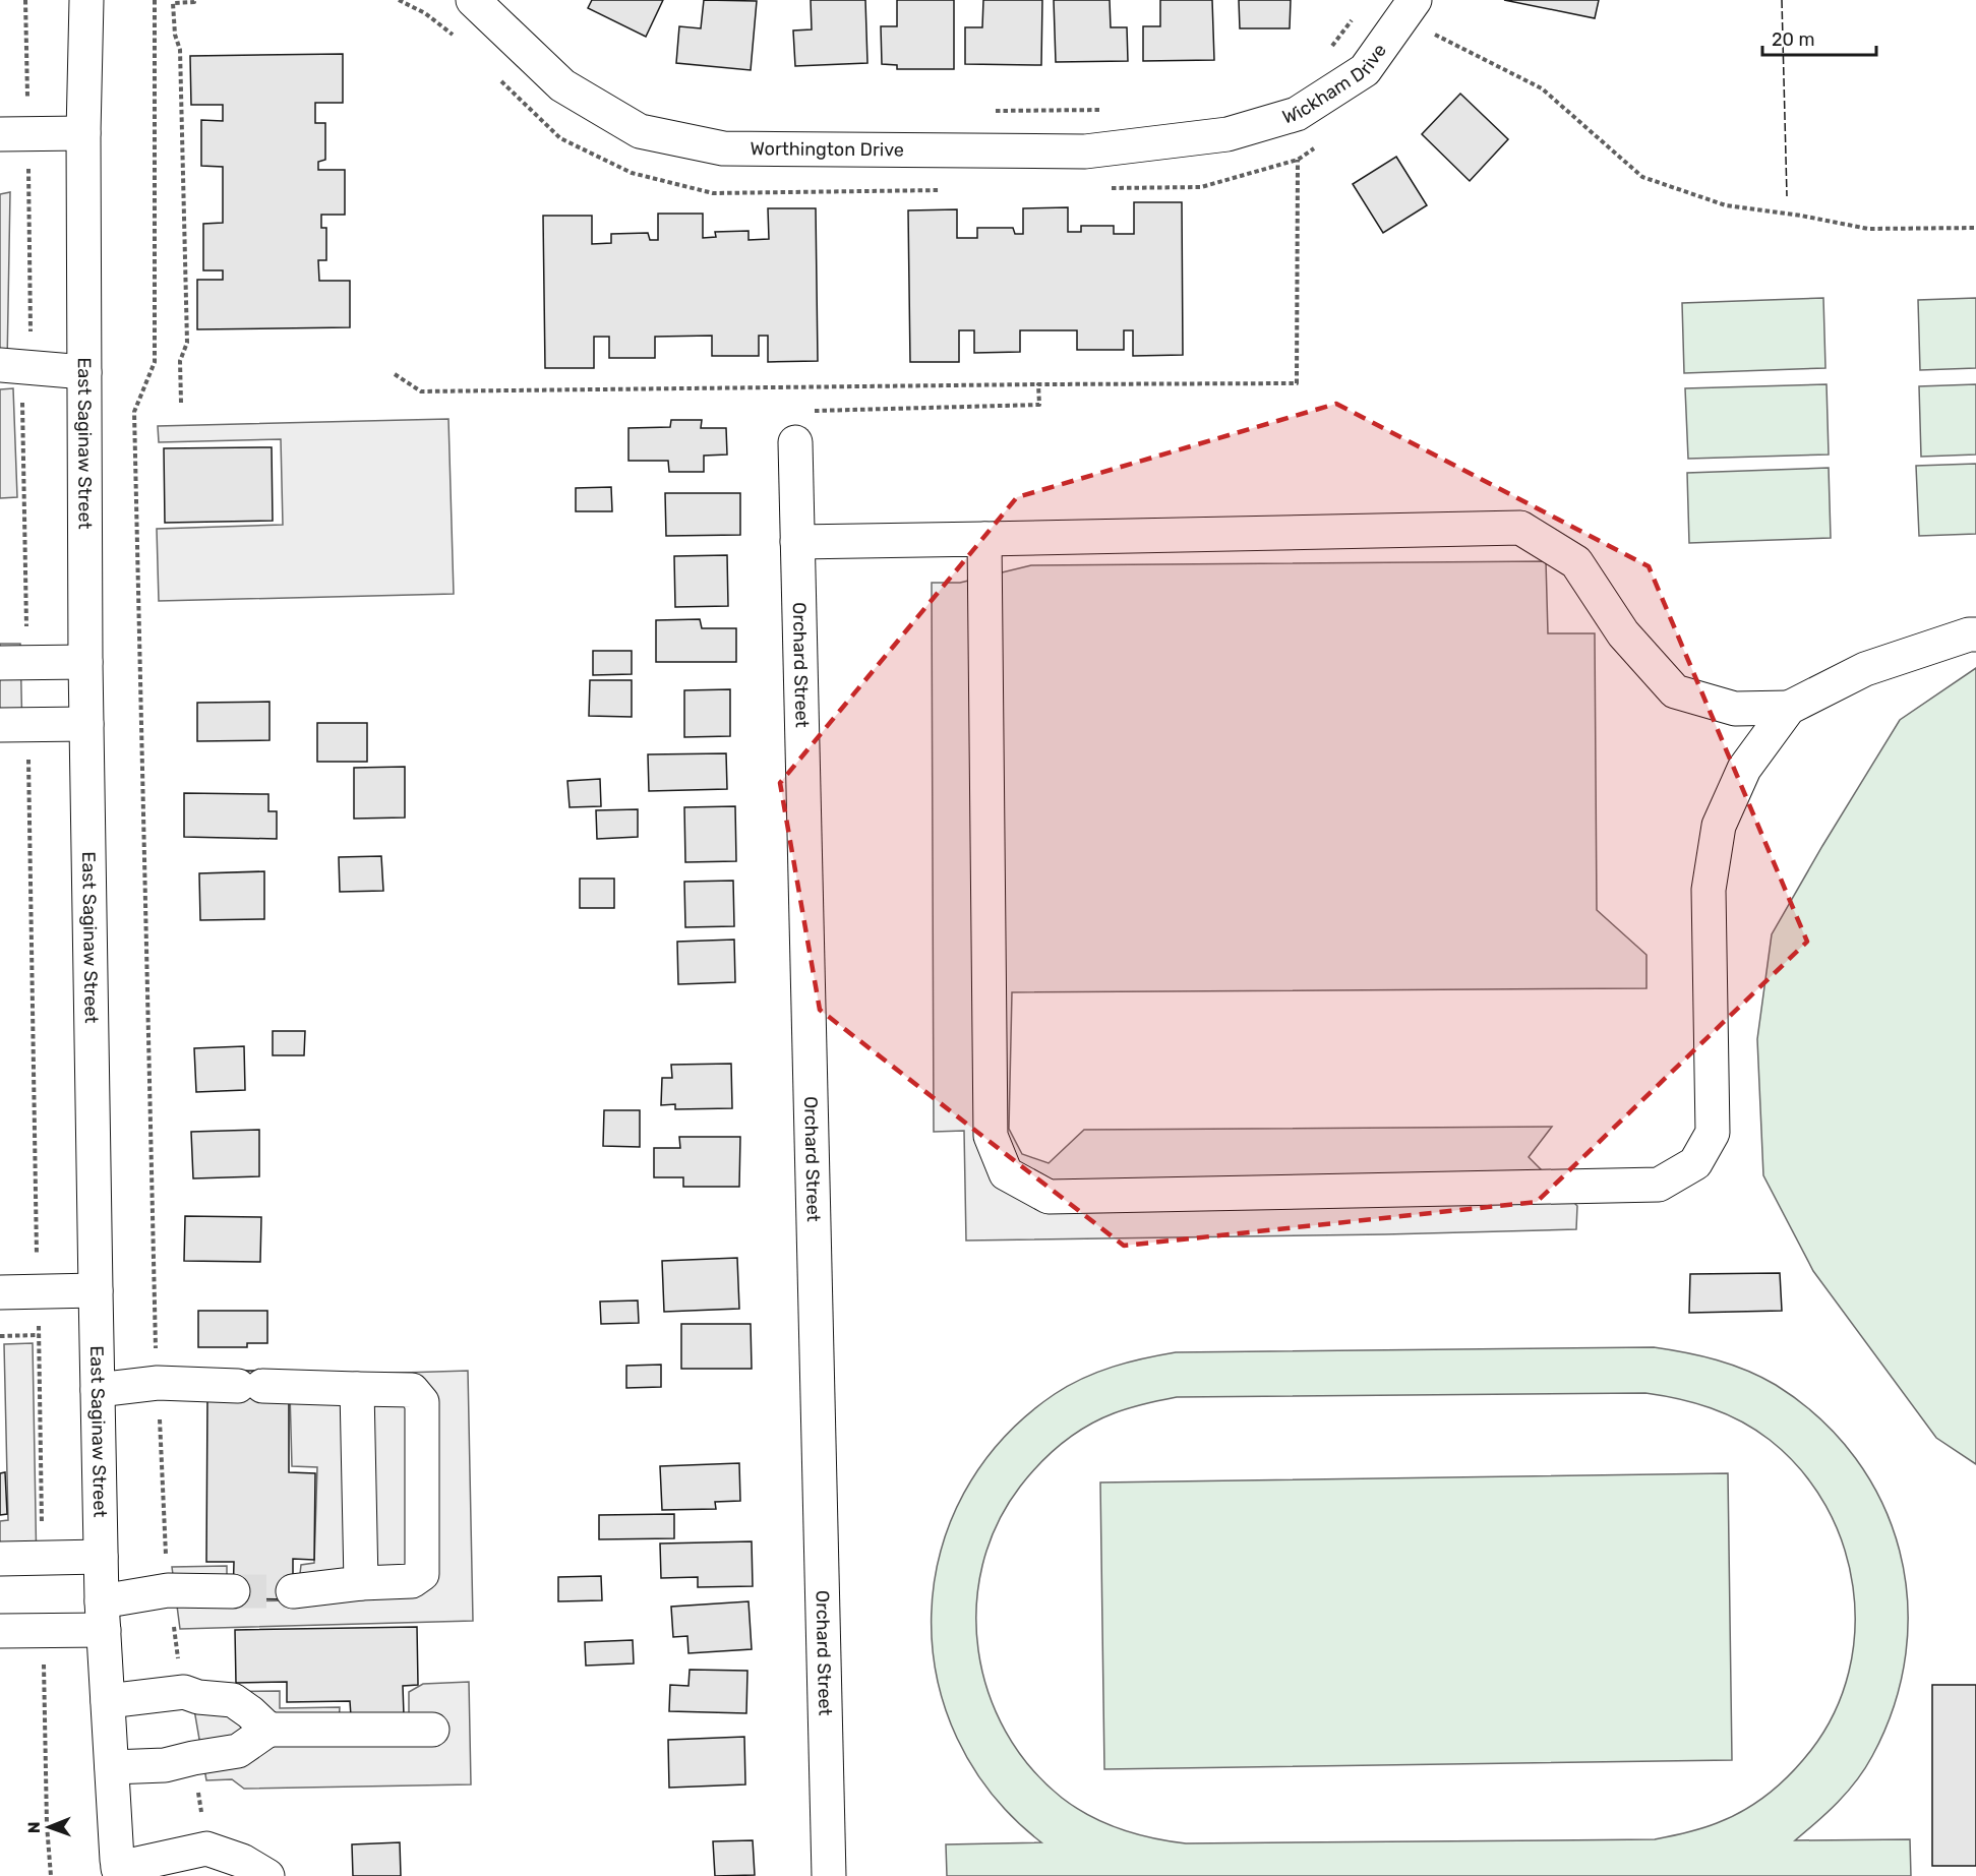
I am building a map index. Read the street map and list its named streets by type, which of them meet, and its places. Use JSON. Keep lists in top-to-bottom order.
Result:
{
  "streets": {
    "street": [
      "Wickham Drive",
      "Worthington Drive",
      "East Saginaw Street",
      "Orchard Street"
    ]
  },
  "crossings": [
    ["Wickham Drive", "Worthington Drive"]
  ],
  "scale_bar": "20 m",
  "north": "left"
}
